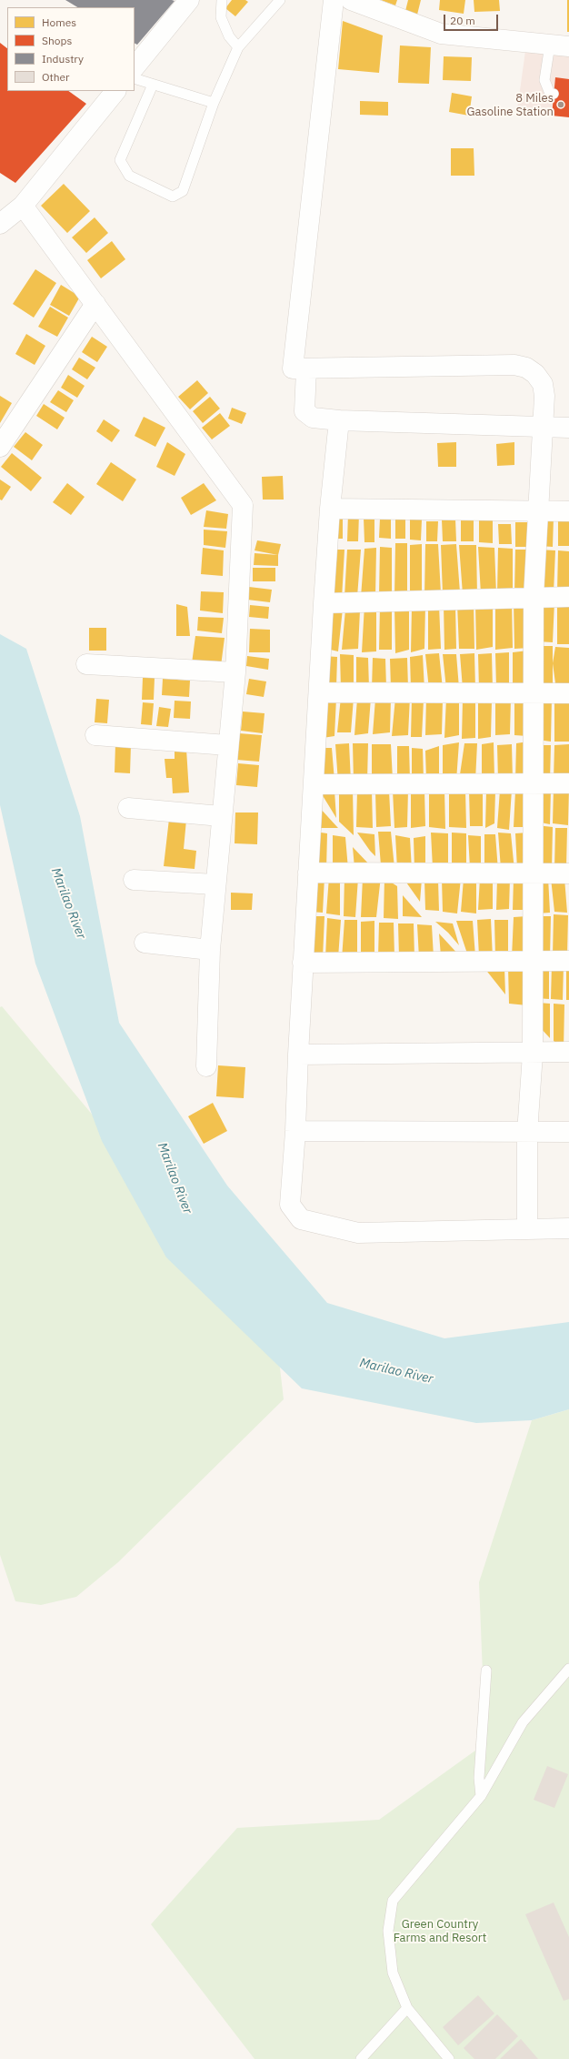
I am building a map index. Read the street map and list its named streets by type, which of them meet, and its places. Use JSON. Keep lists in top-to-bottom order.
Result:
{
  "water": ["Marilao River"],
  "parks": ["Green Country Farms and Resort"],
  "places": ["8 Miles Gasoline Station"],
  "legend": [
    "Homes",
    "Shops",
    "Industry",
    "Other"
  ],
  "scale_bar": "20 m"
}
